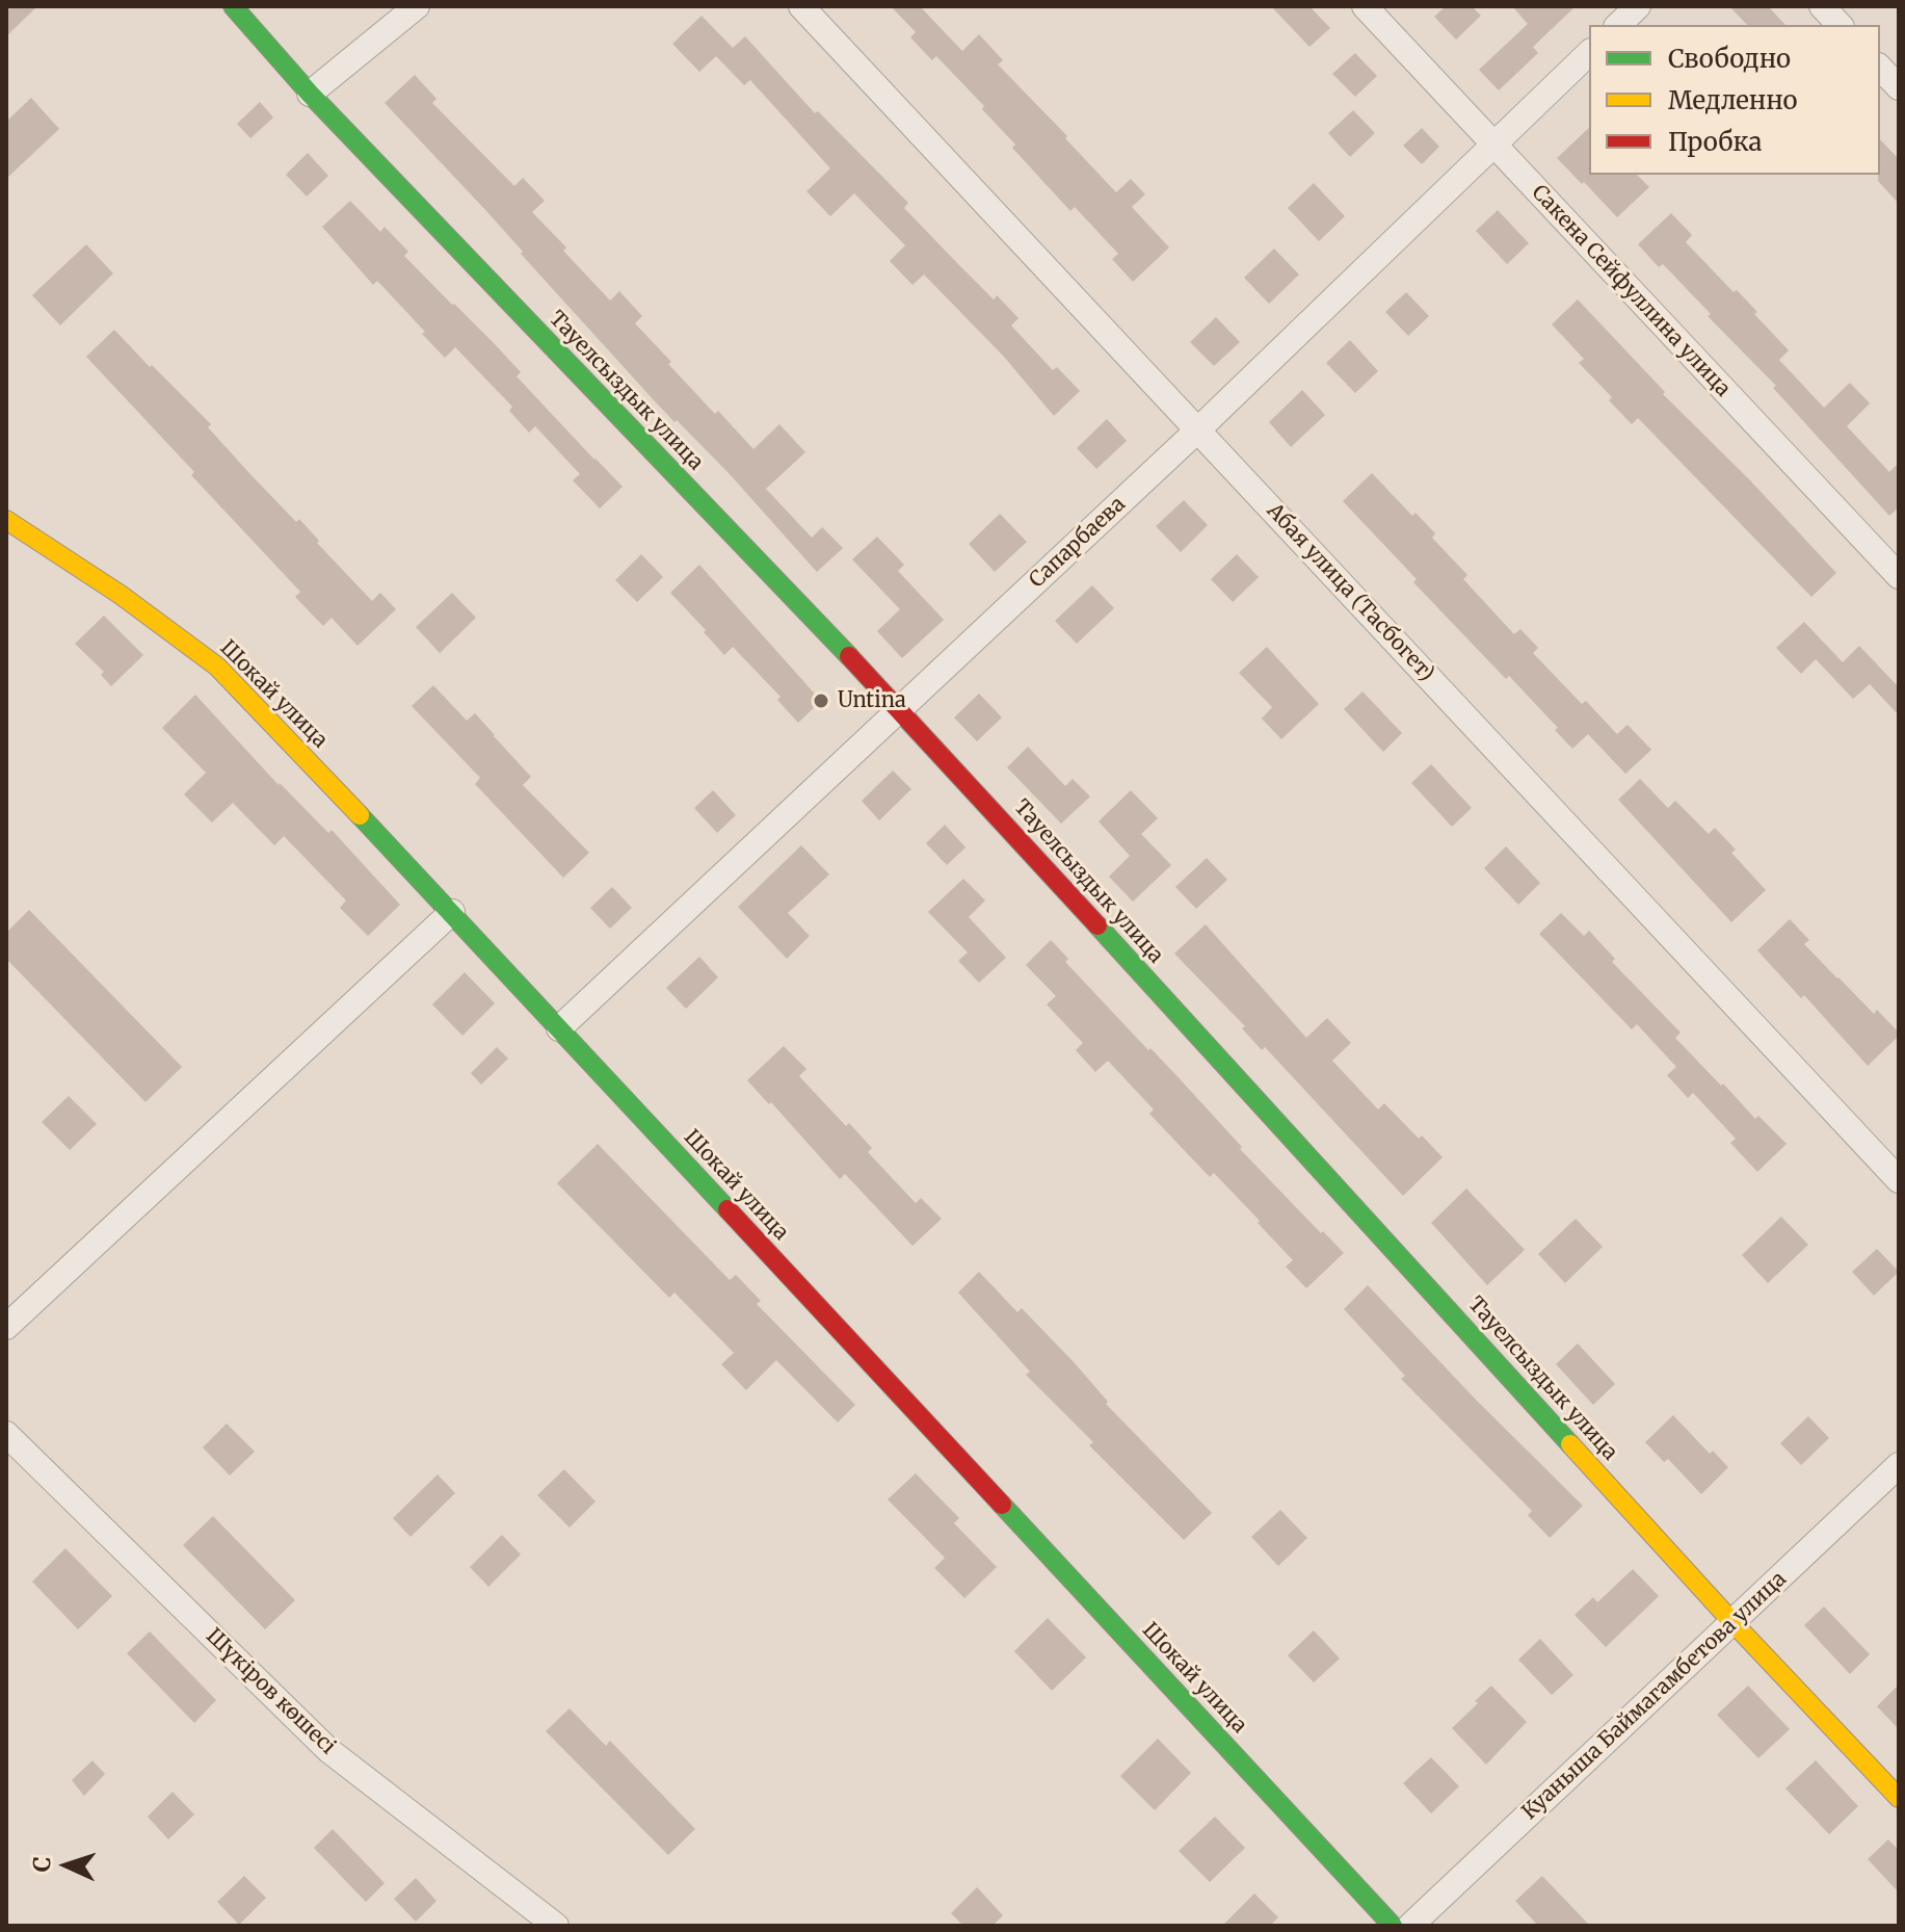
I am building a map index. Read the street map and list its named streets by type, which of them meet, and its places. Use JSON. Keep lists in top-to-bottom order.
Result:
{
  "streets": {
    "street": [
      "Сакена Сейфуллина улица",
      "Тауелсыздык улица",
      "Сапарбаева",
      "Абая улица (Тасбогет)",
      "Шокай улица",
      "Шүкіров көшесі",
      "Куаныша Баймагамбетова улица"
    ]
  },
  "crossings": [
    ["Сакена Сейфуллина улица", "Сапарбаева"],
    ["Тауелсыздык улица", "Сапарбаева"],
    ["Тауелсыздык улица", "Куаныша Баймагамбетова улица"],
    ["Сапарбаева", "Абая улица (Тасбогет)"],
    ["Сапарбаева", "Шокай улица"]
  ],
  "places": ["Untina"],
  "legend": ["Свободно", "Медленно", "Пробка"],
  "north": "left"
}
